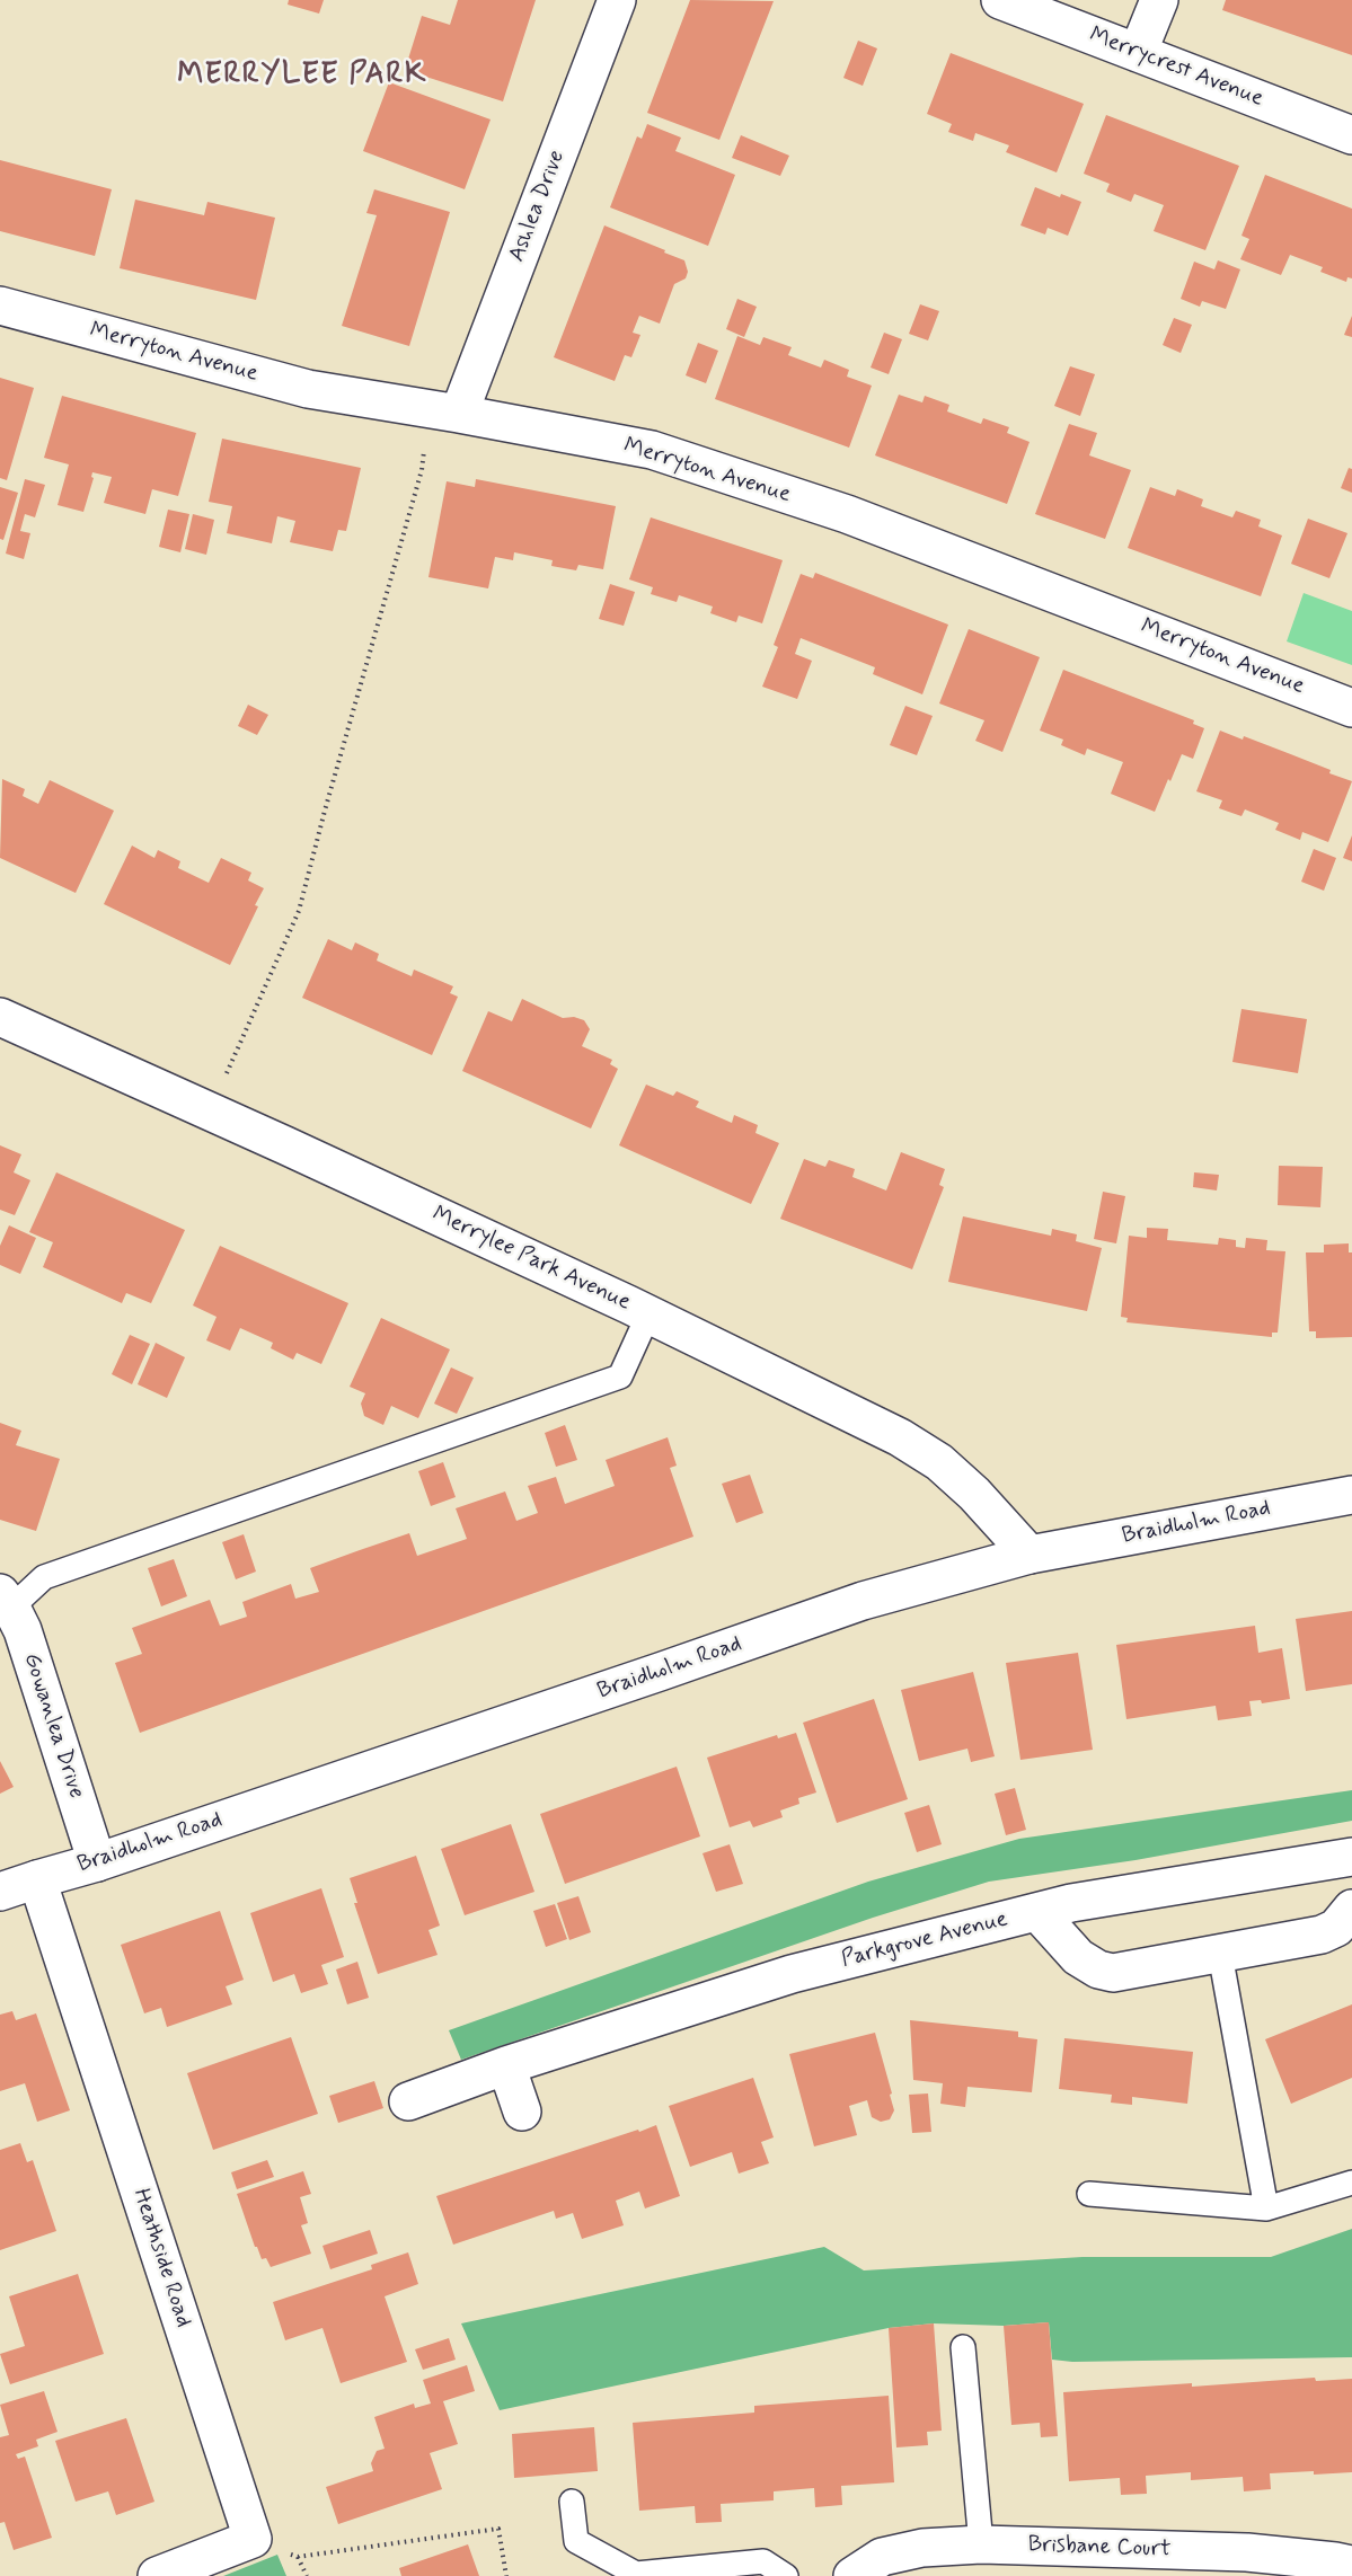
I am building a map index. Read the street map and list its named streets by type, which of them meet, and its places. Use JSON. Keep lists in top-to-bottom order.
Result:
{
  "streets": {
    "street": [
      "Merrycrest Avenue",
      "Ashlea Drive",
      "Merryton Avenue",
      "Merrylee Park Avenue",
      "Braidholm Road",
      "Gowanlea Drive",
      "Parkgrove Avenue",
      "Heathside Road",
      "Brisbane Court"
    ]
  },
  "crossings": [
    ["Ashlea Drive", "Merryton Avenue"],
    ["Merrylee Park Avenue", "Braidholm Road"],
    ["Braidholm Road", "Gowanlea Drive"],
    ["Braidholm Road", "Heathside Road"]
  ],
  "districts": ["MERRYLEE PARK"]
}
